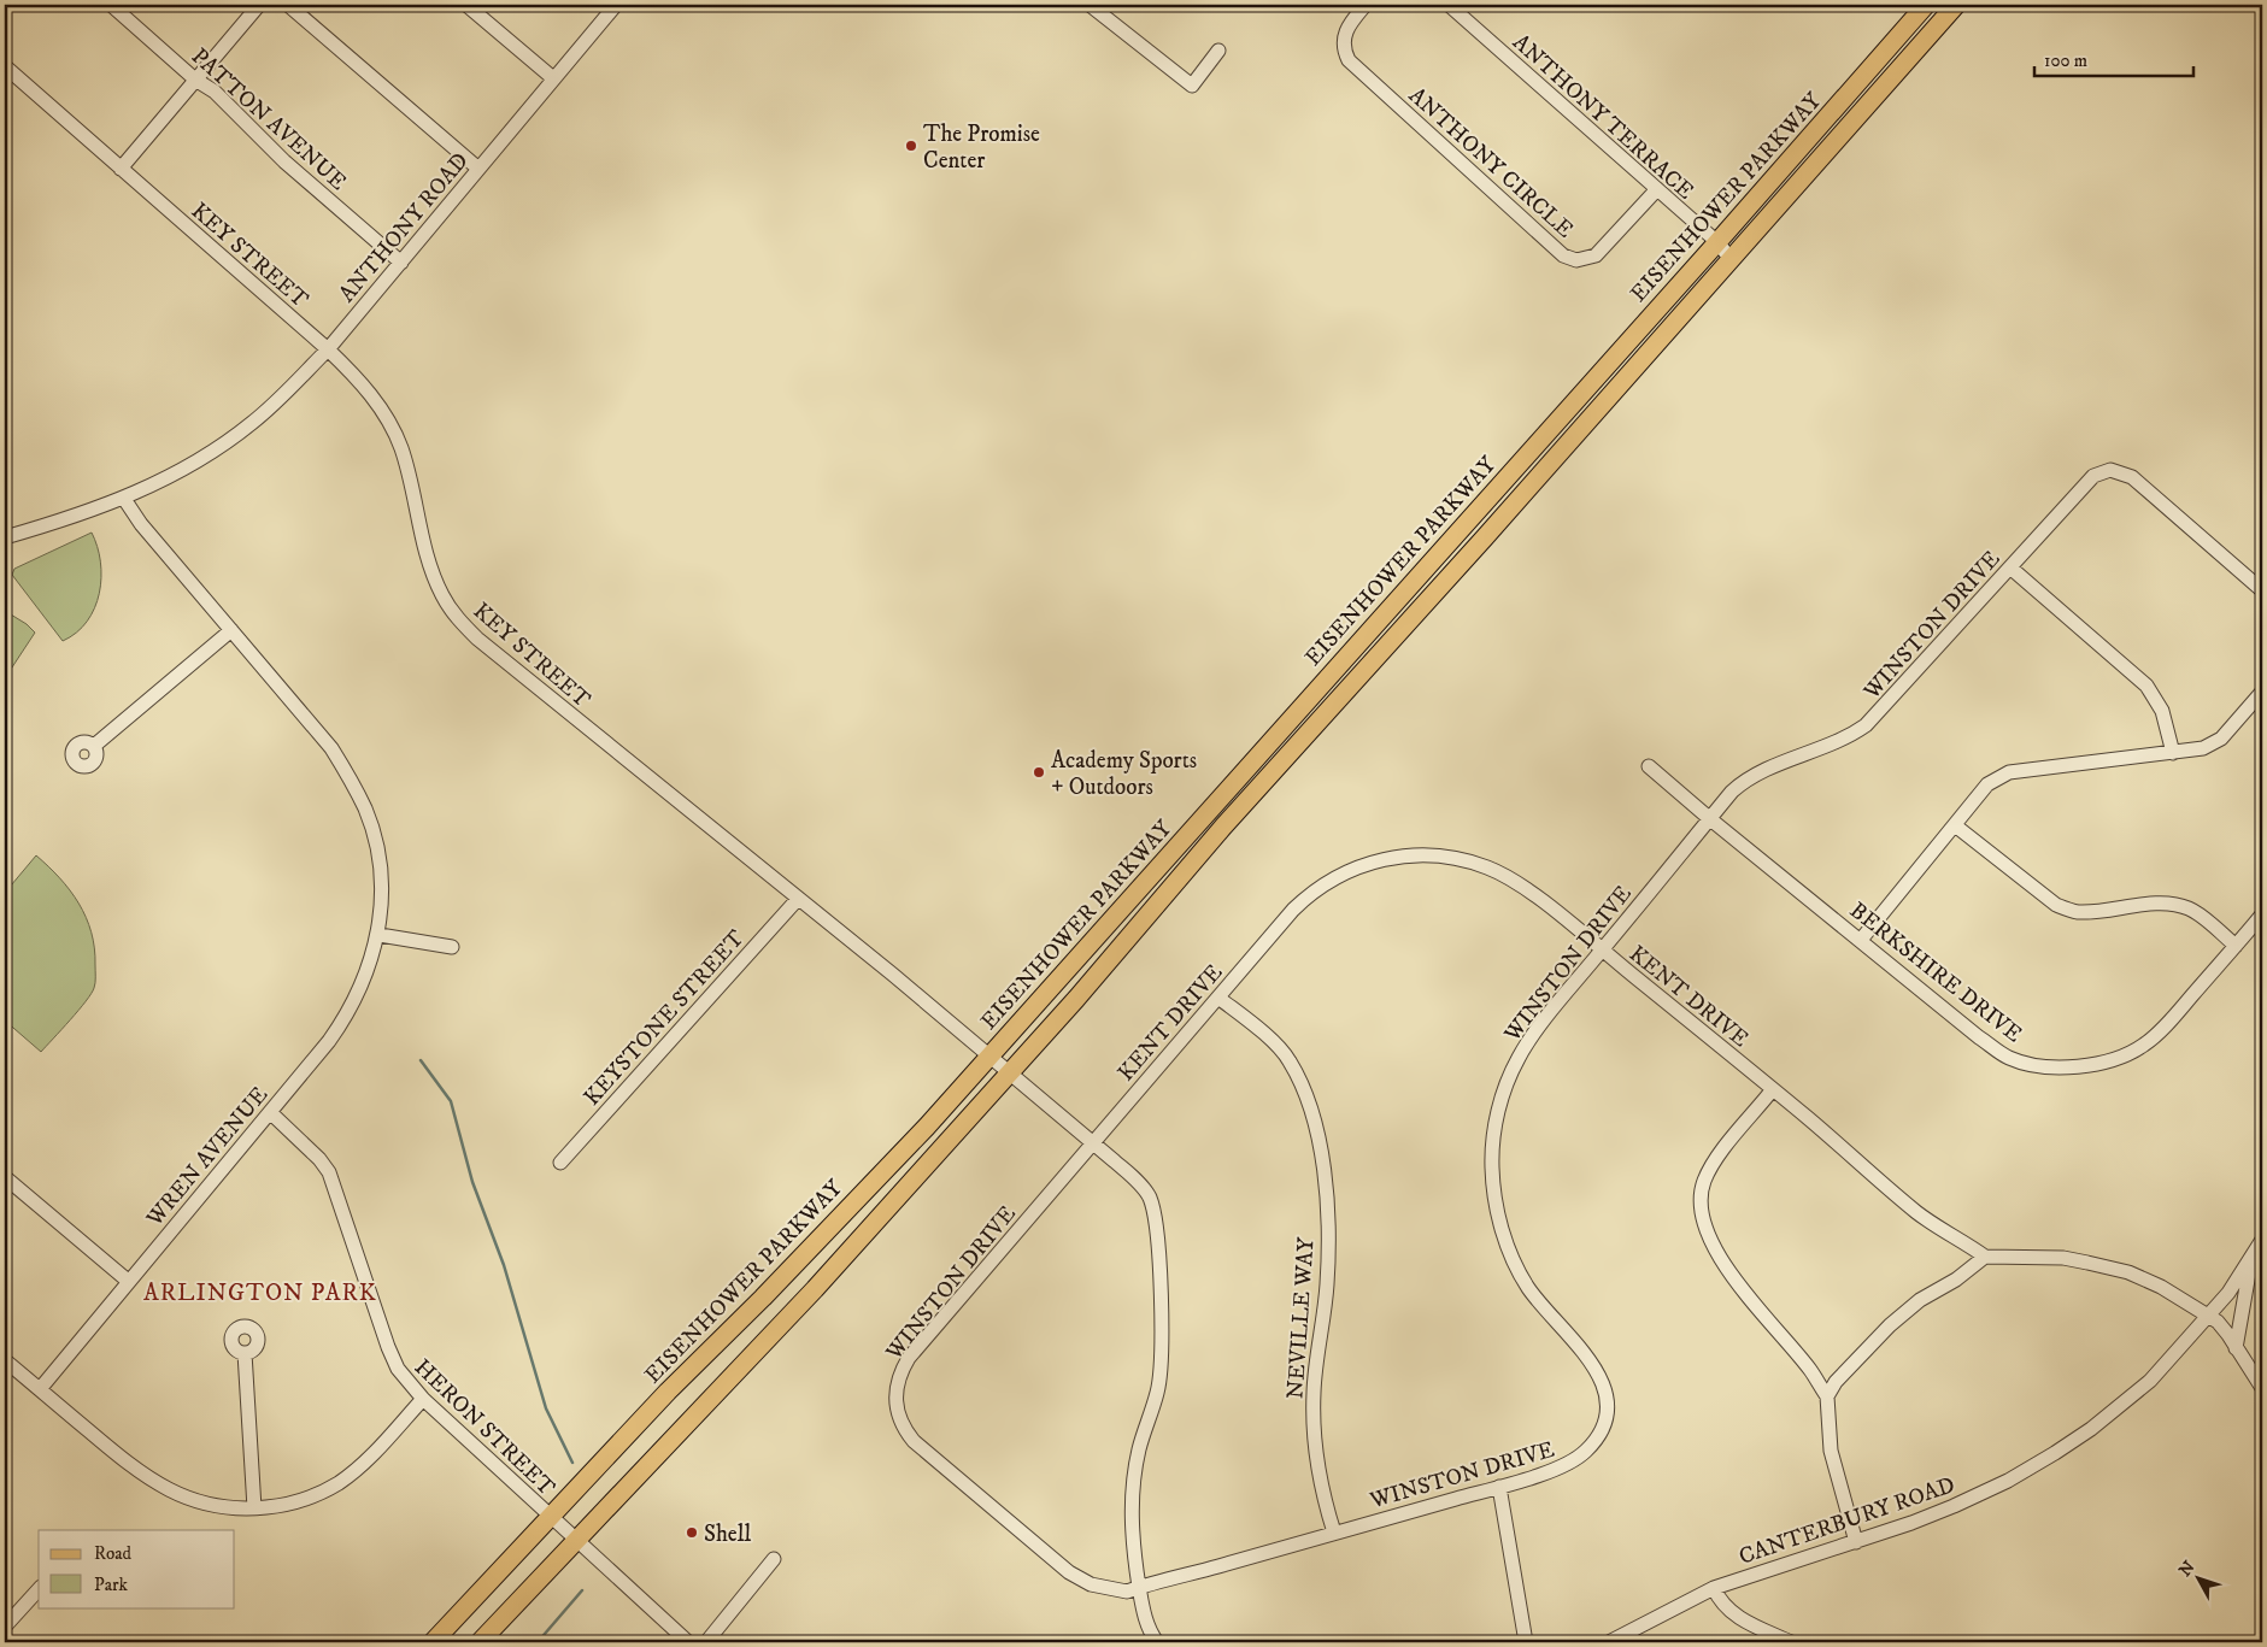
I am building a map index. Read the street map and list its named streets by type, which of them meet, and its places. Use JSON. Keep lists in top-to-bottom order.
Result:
{
  "streets": {
    "main road": ["EISENHOWER PARKWAY"],
    "street": [
      "ANTHONY TERRACE",
      "PATTON AVENUE",
      "ANTHONY CIRCLE",
      "ANTHONY ROAD",
      "KEY STREET",
      "WINSTON DRIVE",
      "BERKSHIRE DRIVE",
      "KENT DRIVE",
      "KEYSTONE STREET",
      "WREN AVENUE",
      "NEVILLE WAY",
      "HERON STREET",
      "CANTERBURY ROAD"
    ]
  },
  "crossings": [
    ["ANTHONY TERRACE", "ANTHONY CIRCLE"],
    ["ANTHONY TERRACE", "EISENHOWER PARKWAY"],
    ["PATTON AVENUE", "ANTHONY ROAD"],
    ["EISENHOWER PARKWAY", "KEY STREET"],
    ["EISENHOWER PARKWAY", "HERON STREET"],
    ["ANTHONY ROAD", "KEY STREET"],
    ["ANTHONY ROAD", "WREN AVENUE"],
    ["KEY STREET", "KEYSTONE STREET"],
    ["WINSTON DRIVE", "BERKSHIRE DRIVE"],
    ["WINSTON DRIVE", "KENT DRIVE"],
    ["WINSTON DRIVE", "NEVILLE WAY"],
    ["KENT DRIVE", "NEVILLE WAY"],
    ["WREN AVENUE", "HERON STREET"]
  ],
  "districts": ["ARLINGTON PARK"],
  "places": ["The Promise Center", "Academy Sports + Outdoors", "Shell"],
  "legend": ["Road", "Park"],
  "scale_bar": "100 m",
  "north": "top left"
}
